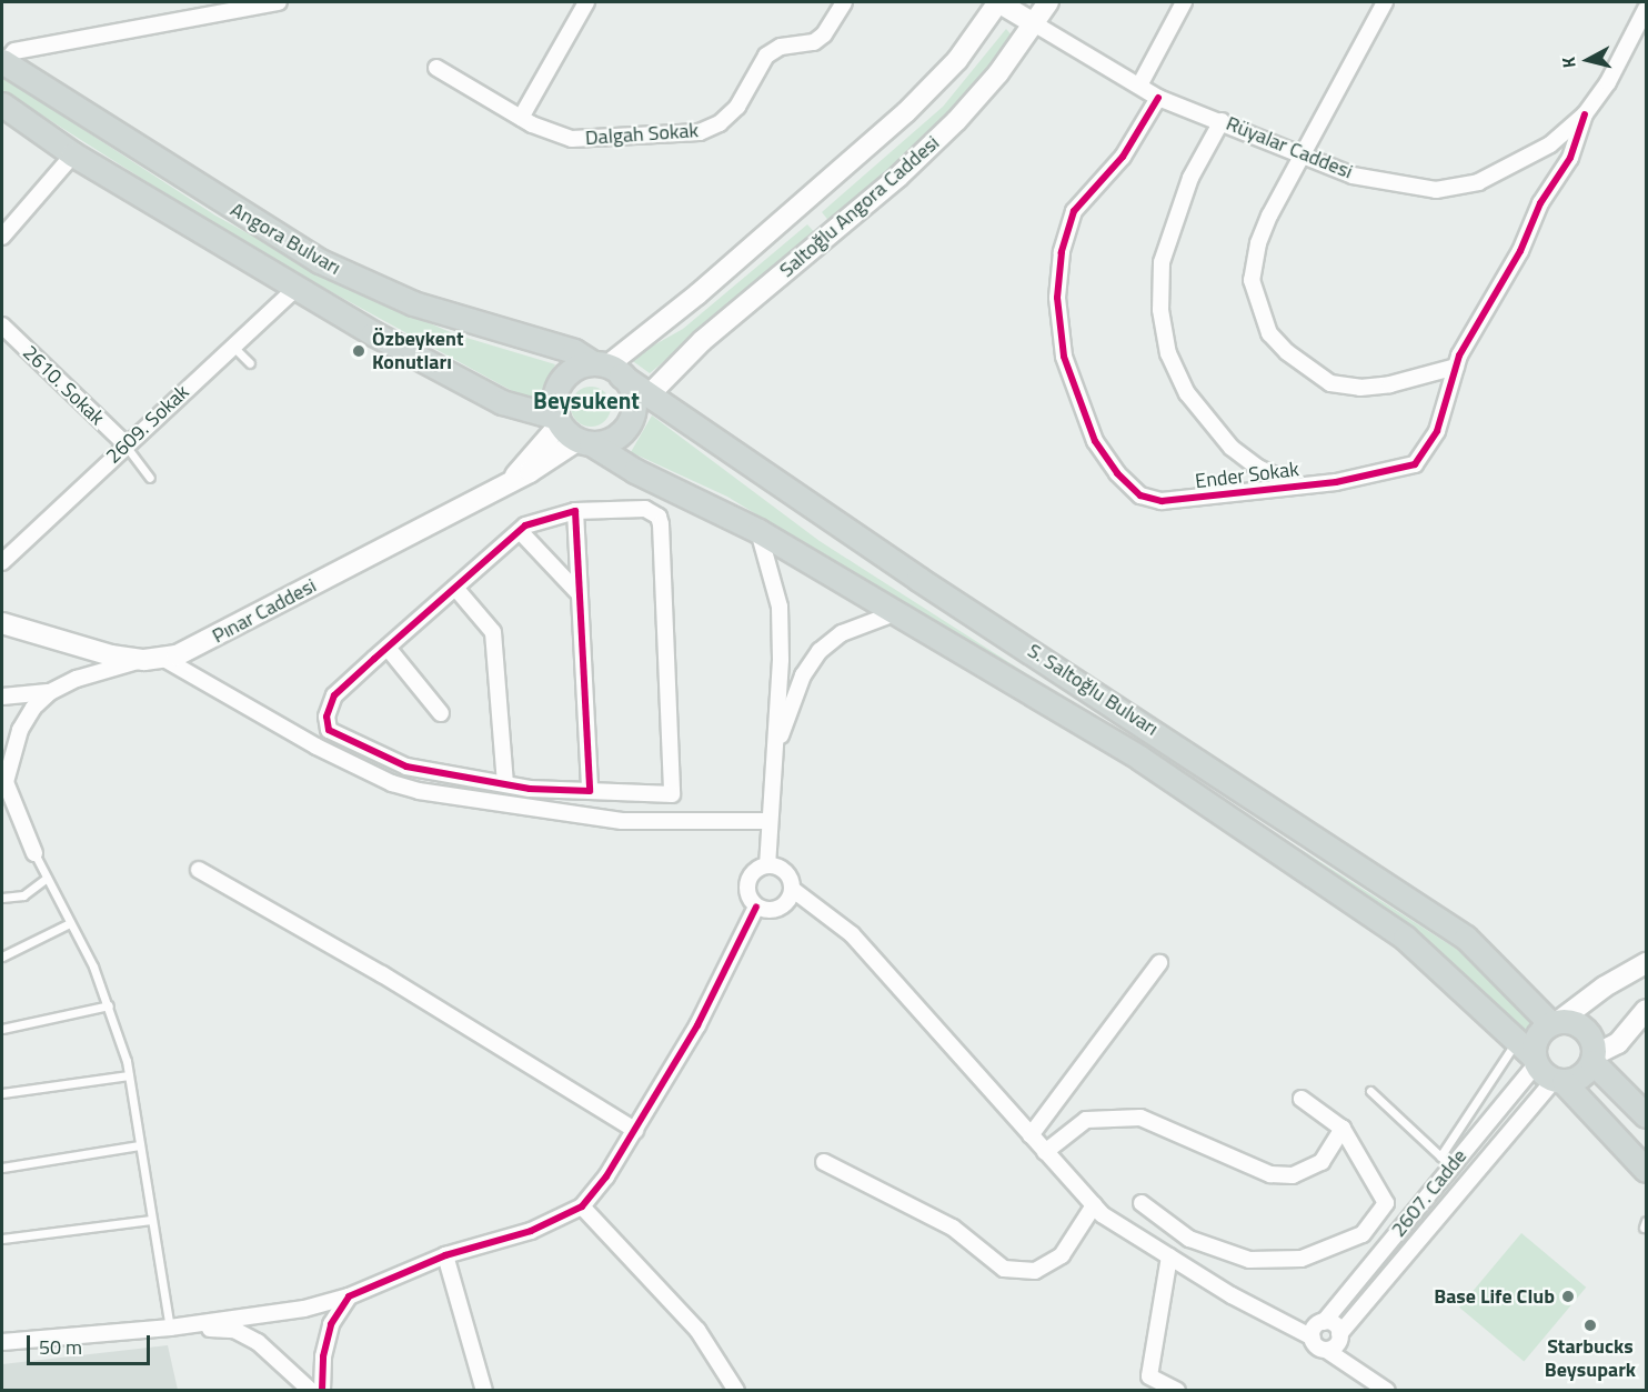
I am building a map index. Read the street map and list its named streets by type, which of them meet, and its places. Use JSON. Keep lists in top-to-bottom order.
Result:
{
  "streets": {
    "main road": ["Angora Bulvarı", "S. Saltoğlu Bulvarı"],
    "street": [
      "Dalgah Sokak",
      "Rüyalar Caddesi",
      "Saltoğlu Angora Caddesi",
      "2610. Sokak",
      "2609. Sokak",
      "Ender Sokak",
      "Pınar Caddesi",
      "2607. Cadde"
    ]
  },
  "crossings": [
    ["Rüyalar Caddesi", "Saltoğlu Angora Caddesi"],
    ["Rüyalar Caddesi", "Ender Sokak"],
    ["Saltoğlu Angora Caddesi", "Angora Bulvarı"],
    ["Saltoğlu Angora Caddesi", "Pınar Caddesi"],
    ["Saltoğlu Angora Caddesi", "S. Saltoğlu Bulvarı"],
    ["Angora Bulvarı", "2609. Sokak"],
    ["Angora Bulvarı", "Pınar Caddesi"],
    ["Angora Bulvarı", "S. Saltoğlu Bulvarı"],
    ["2610. Sokak", "2609. Sokak"],
    ["Pınar Caddesi", "S. Saltoğlu Bulvarı"],
    ["S. Saltoğlu Bulvarı", "2607. Cadde"]
  ],
  "districts": ["Beysukent"],
  "places": ["Özbeykent Konutları", "Base Life Club", "Starbucks Beysupark"],
  "scale_bar": "50 m",
  "north": "left"
}
